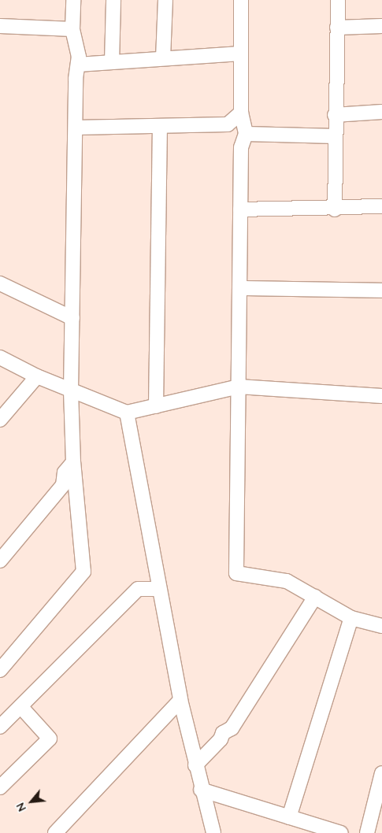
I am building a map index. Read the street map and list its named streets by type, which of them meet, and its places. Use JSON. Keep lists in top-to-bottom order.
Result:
{
  "north": "bottom left"
}
